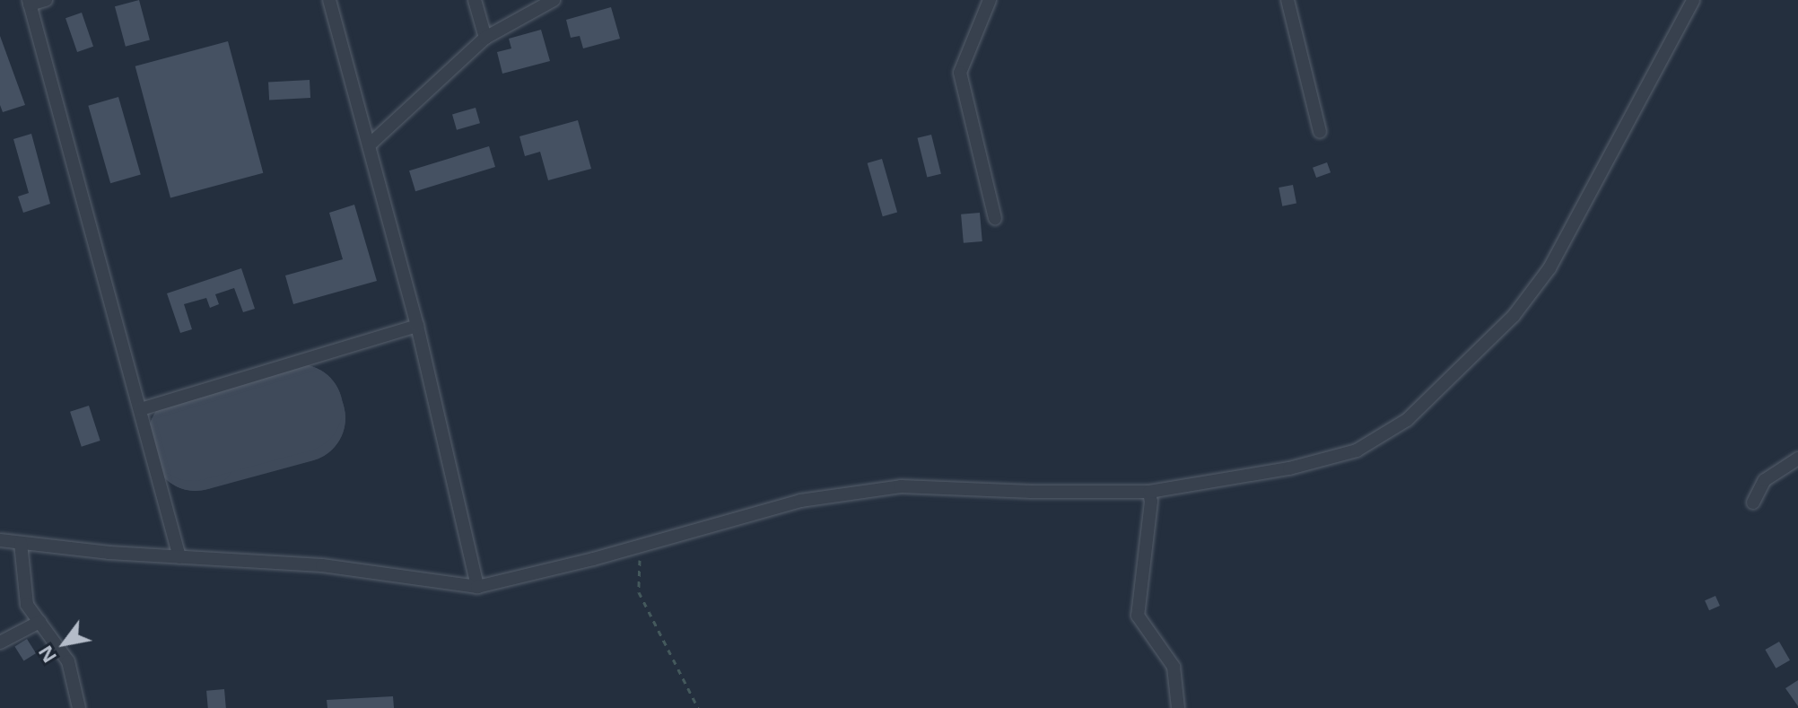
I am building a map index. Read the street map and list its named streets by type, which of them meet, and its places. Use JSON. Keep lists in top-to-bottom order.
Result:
{
  "north": "bottom left"
}
